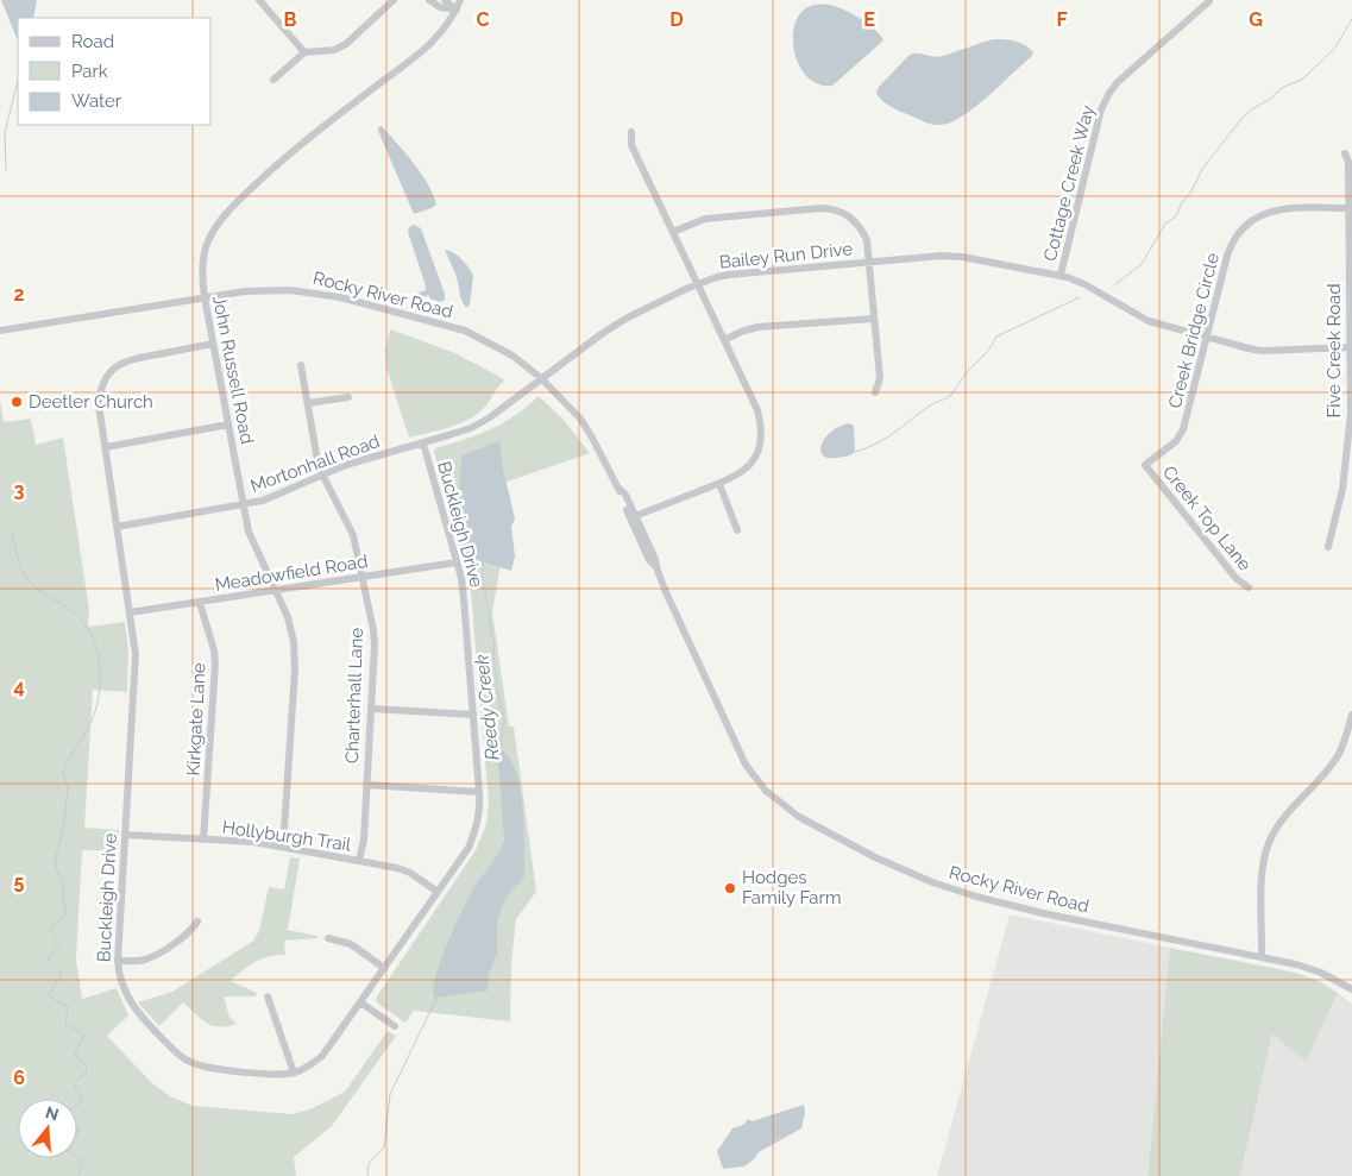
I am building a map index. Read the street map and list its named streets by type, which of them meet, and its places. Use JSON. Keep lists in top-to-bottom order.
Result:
{
  "streets": {
    "street": [
      "Cottage Creek Way",
      "Bailey Run Drive",
      "Rocky River Road",
      "Creek Bridge Circle",
      "Five Creek Road",
      "John Russell Road",
      "Mortonhall Road",
      "Creek Top Lane",
      "Buckleigh Drive",
      "Meadowfield Road",
      "Charterhall Lane",
      "Kirkgate Lane",
      "Hollyburgh Trail"
    ]
  },
  "crossings": [
    ["Cottage Creek Way", "Bailey Run Drive"],
    ["Bailey Run Drive", "Rocky River Road"],
    ["Bailey Run Drive", "Creek Bridge Circle"],
    ["Bailey Run Drive", "Five Creek Road"],
    ["Bailey Run Drive", "Mortonhall Road"],
    ["Rocky River Road", "John Russell Road"],
    ["Rocky River Road", "Mortonhall Road"],
    ["Creek Bridge Circle", "Five Creek Road"],
    ["Creek Bridge Circle", "Creek Top Lane"],
    ["John Russell Road", "Mortonhall Road"],
    ["John Russell Road", "Buckleigh Drive"],
    ["John Russell Road", "Meadowfield Road"],
    ["John Russell Road", "Hollyburgh Trail"],
    ["Mortonhall Road", "Buckleigh Drive"],
    ["Mortonhall Road", "Charterhall Lane"],
    ["Buckleigh Drive", "Meadowfield Road"],
    ["Buckleigh Drive", "Hollyburgh Trail"],
    ["Meadowfield Road", "Charterhall Lane"],
    ["Meadowfield Road", "Kirkgate Lane"],
    ["Charterhall Lane", "Hollyburgh Trail"],
    ["Kirkgate Lane", "Hollyburgh Trail"]
  ],
  "water": ["Reedy Creek"],
  "places": ["Deetler Church", "Hodges Family Farm"],
  "legend": ["Road", "Park", "Water"],
  "north": "top",
  "grid": {
    "columns": [
      "B",
      "C",
      "D",
      "E",
      "F",
      "G"
    ],
    "rows": [
      "2",
      "3",
      "4",
      "5",
      "6"
    ]
  }
}
